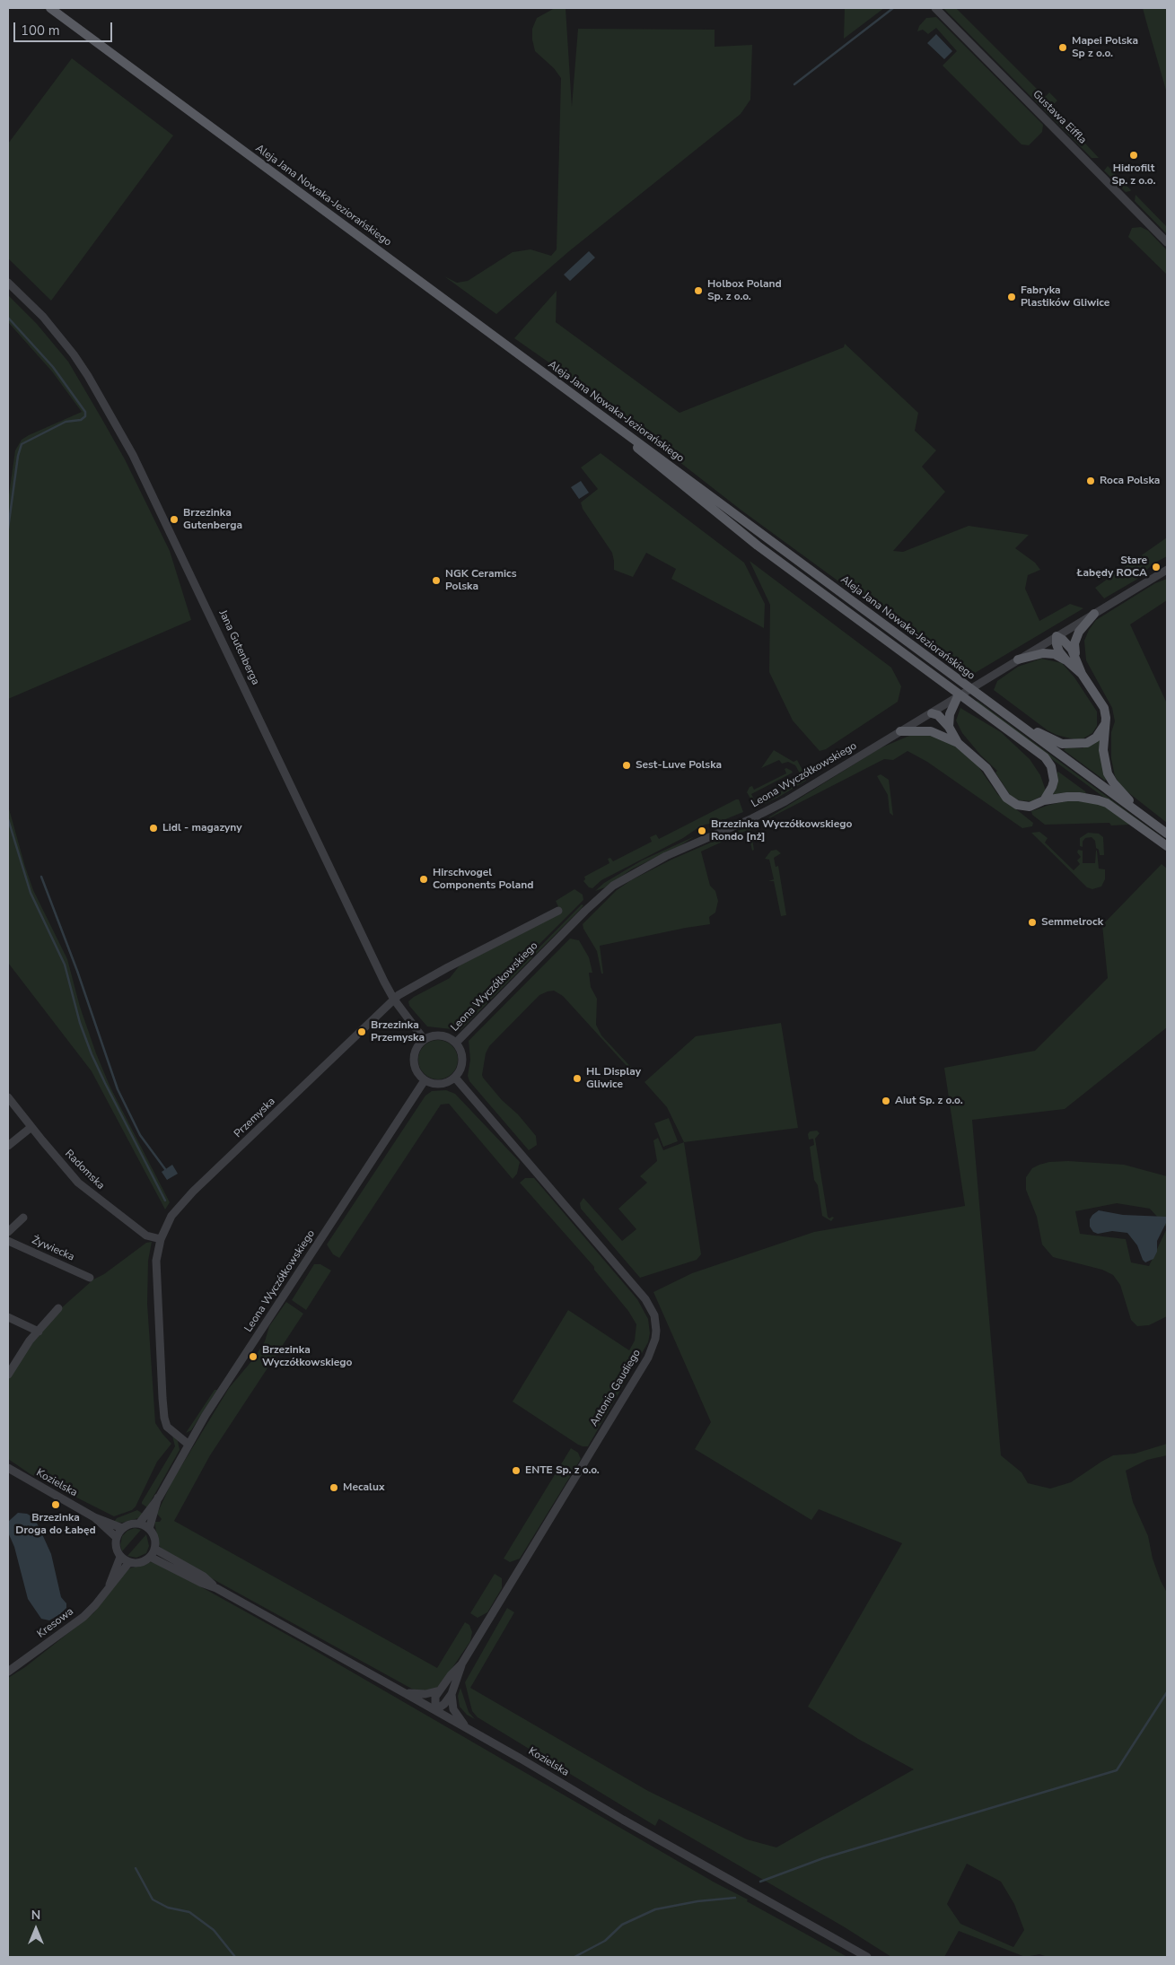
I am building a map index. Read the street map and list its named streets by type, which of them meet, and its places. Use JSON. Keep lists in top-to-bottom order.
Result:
{
  "streets": {
    "main road": ["Aleja Jana Nowaka-Jeziorańskiego"],
    "street": [
      "Gustawa Eiffla",
      "Jana Gutenberga",
      "Leona Wyczółkowskiego",
      "Przemyska",
      "Radomska",
      "Żywiecka",
      "Antonio Gaudiego",
      "Kozielska",
      "Kresowa"
    ]
  },
  "crossings": [
    ["Jana Gutenberga", "Leona Wyczółkowskiego"],
    ["Jana Gutenberga", "Przemyska"],
    ["Jana Gutenberga", "Antonio Gaudiego"],
    ["Leona Wyczółkowskiego", "Przemyska"],
    ["Leona Wyczółkowskiego", "Antonio Gaudiego"],
    ["Leona Wyczółkowskiego", "Kozielska"],
    ["Leona Wyczółkowskiego", "Kresowa"],
    ["Przemyska", "Radomska"],
    ["Antonio Gaudiego", "Kozielska"],
    ["Kozielska", "Kresowa"]
  ],
  "places": [
    "Mapei Polska Sp z o.o.",
    "Hidrofilt Sp. z o.o.",
    "Holbox Poland Sp. z o.o.",
    "Fabryka Plastików Gliwice",
    "Roca Polska",
    "Brzezinka Gutenberga",
    "Stare Łabędy ROCA",
    "NGK Ceramics Polska",
    "Sest-Luve Polska",
    "Lidl - magazyny",
    "Brzezinka Wyczółkowskiego Rondo [nż]",
    "Hirschvogel Components Poland",
    "Semmelrock",
    "Brzezinka Przemyska",
    "HL Display Gliwice",
    "Aiut Sp. z o.o.",
    "Brzezinka Wyczółkowskiego",
    "ENTE Sp. z o.o.",
    "Mecalux",
    "Brzezinka Droga do Łabęd"
  ],
  "scale_bar": "100 m",
  "north": "top"
}
